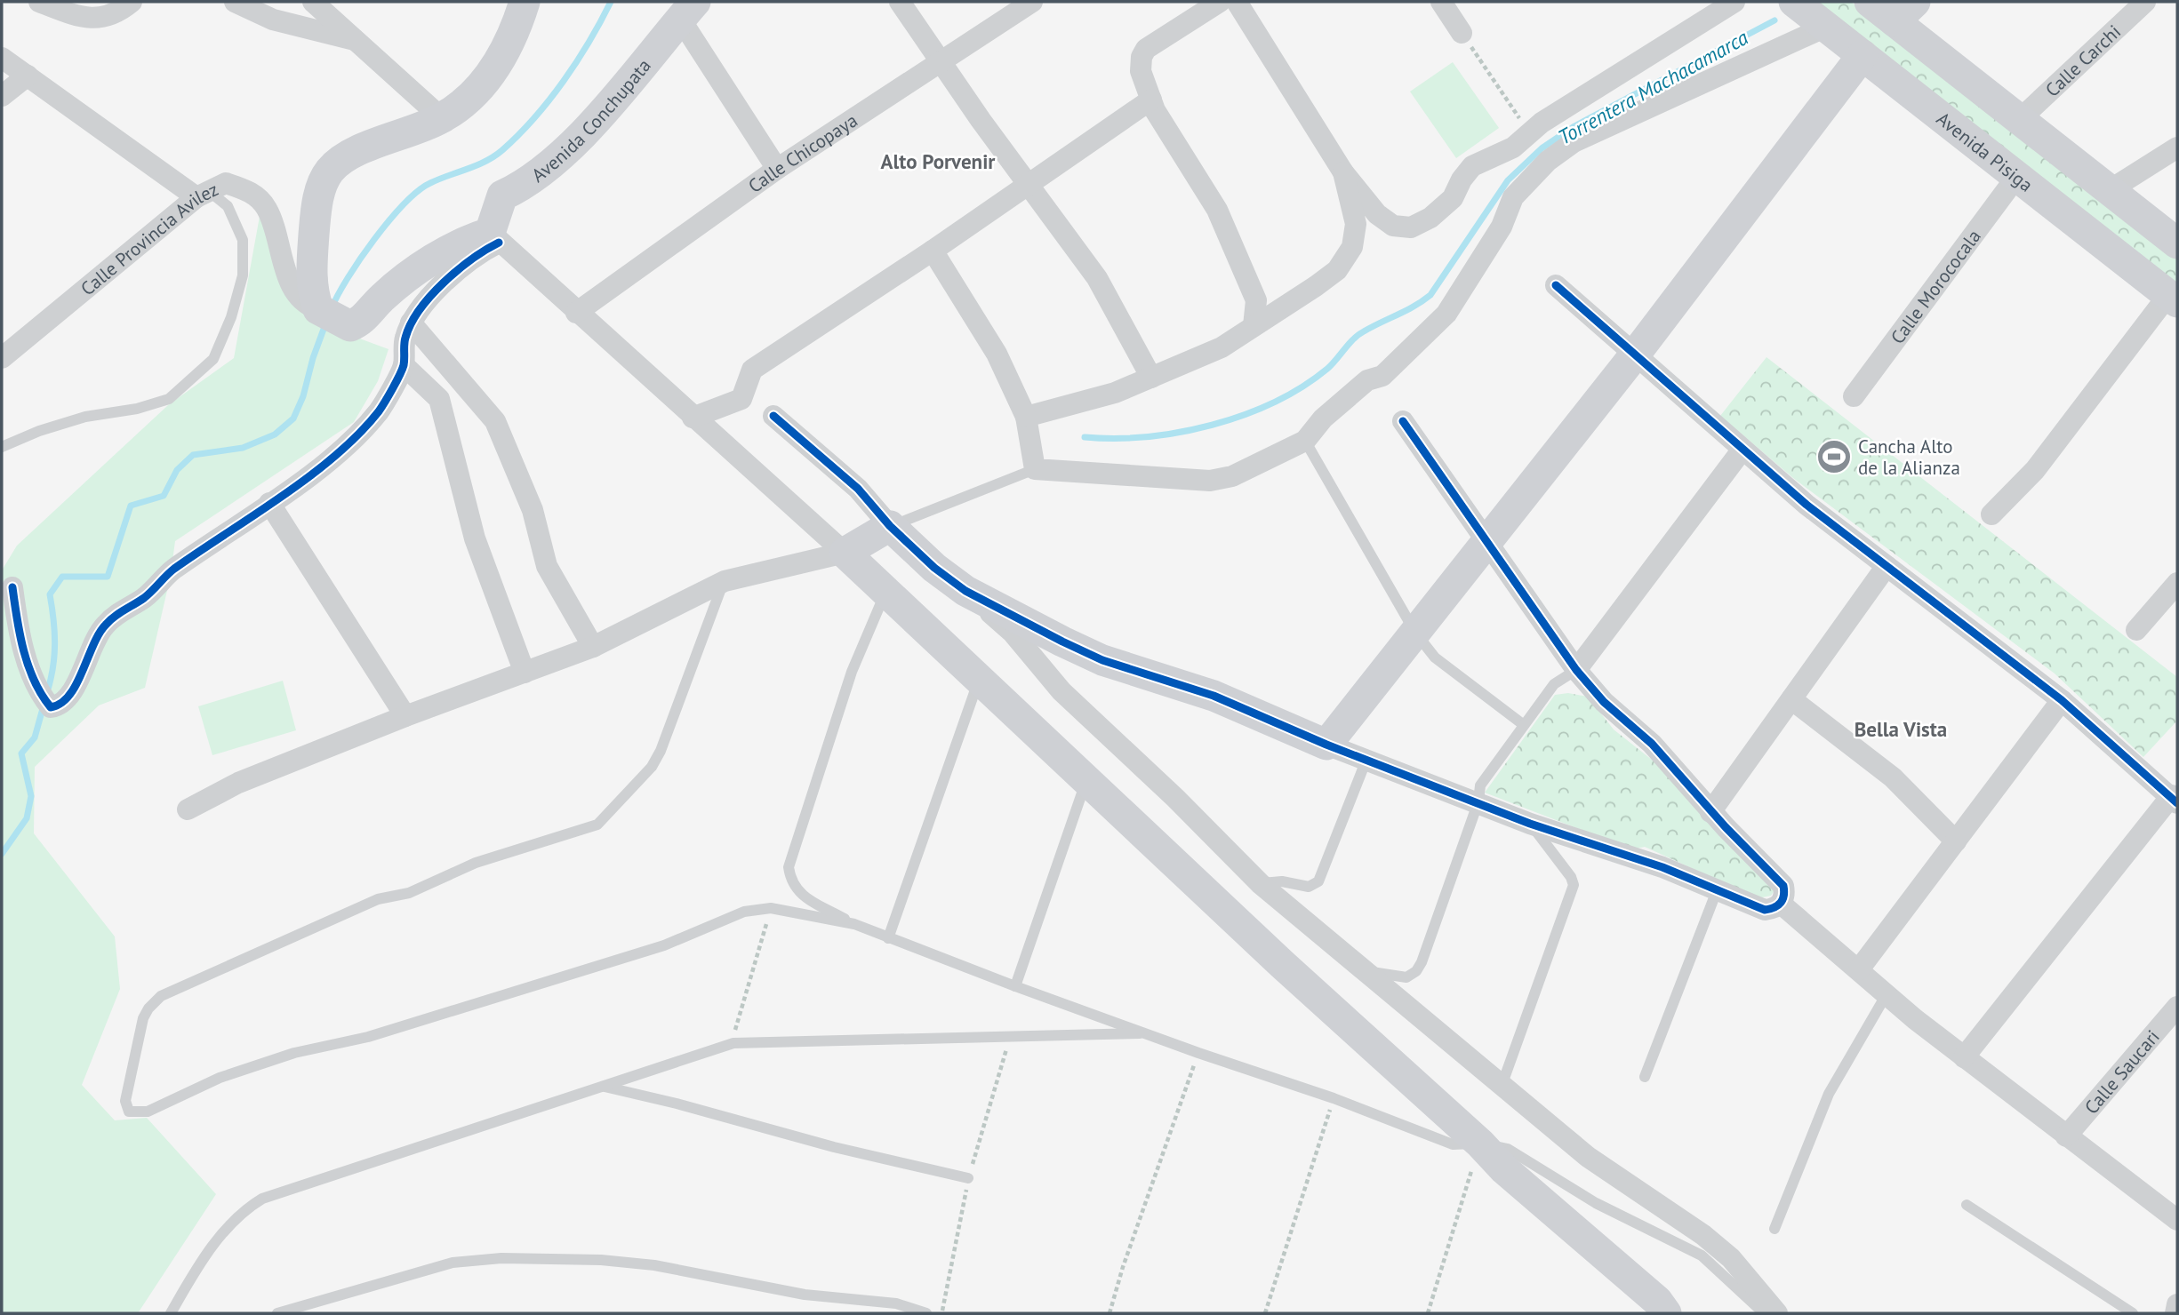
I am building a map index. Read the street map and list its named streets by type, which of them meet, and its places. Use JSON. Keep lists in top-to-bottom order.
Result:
{
  "streets": {
    "street": [
      "Calle Carchi",
      "Avenida Conchupata",
      "Avenida Pisiga",
      "Calle Chicopaya",
      "Calle Provincia Avilez",
      "Calle Morococala",
      "Calle Saucari"
    ]
  },
  "crossings": [
    ["Avenida Pisiga", "Calle Morococala"]
  ],
  "districts": ["Alto Porvenir", "Bella Vista"],
  "water": ["Torrentera Machacamarca"],
  "places": {
    "sports": ["Cancha Alto de la Alianza"]
  }
}
